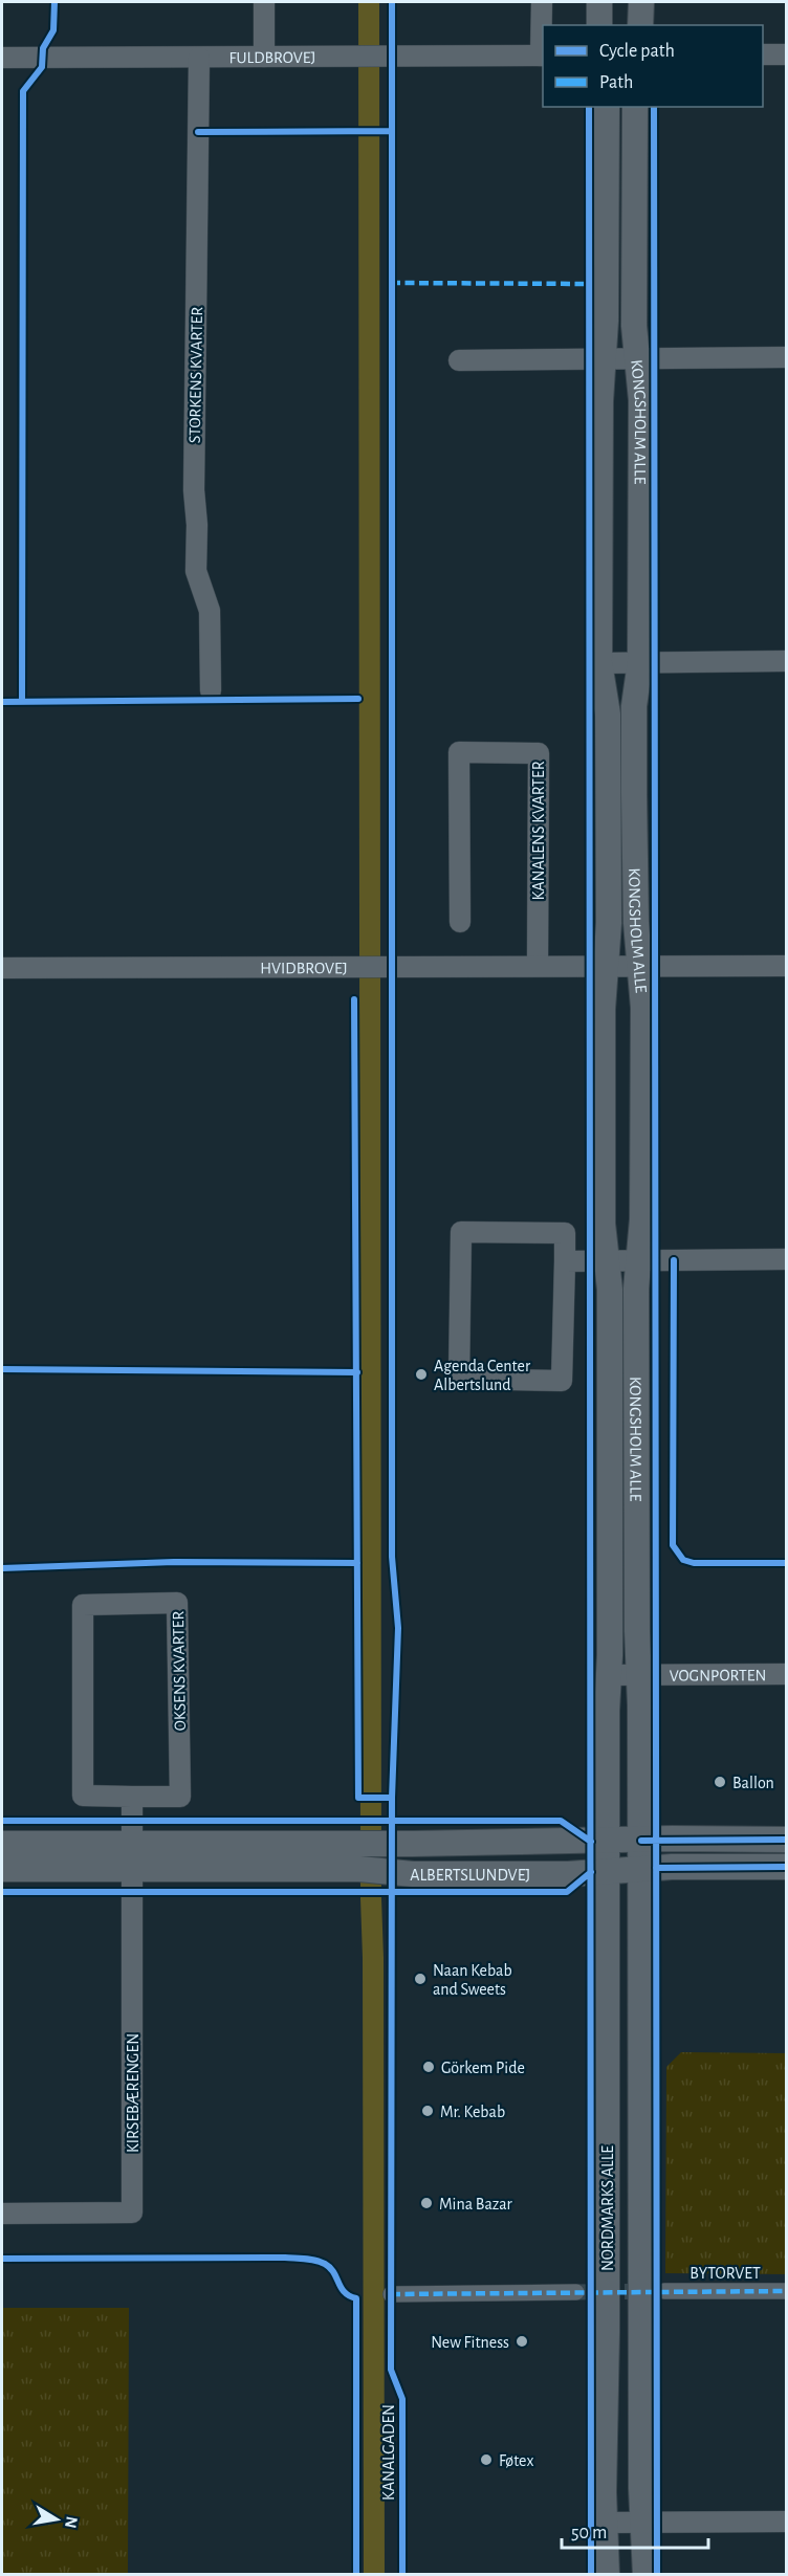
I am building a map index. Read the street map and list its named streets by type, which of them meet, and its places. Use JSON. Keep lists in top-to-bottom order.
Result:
{
  "streets": {
    "street": [
      "FULDBROVEJ",
      "STORKENS KVARTER",
      "KONGSHOLM ALLE",
      "KANALENS KVARTER",
      "HVIDBROVEJ",
      "OKSENS KVARTER",
      "VOGNPORTEN",
      "ALBERTSLUNDVEJ",
      "KIRSEBÆRENGEN",
      "NORDMARKS ALLE",
      "BYTORVET"
    ],
    "cycle path": ["KANALGADEN"]
  },
  "crossings": [
    ["FULDBROVEJ", "STORKENS KVARTER"],
    ["KONGSHOLM ALLE", "HVIDBROVEJ"],
    ["KONGSHOLM ALLE", "VOGNPORTEN"],
    ["KONGSHOLM ALLE", "ALBERTSLUNDVEJ"],
    ["KONGSHOLM ALLE", "NORDMARKS ALLE"],
    ["KANALENS KVARTER", "HVIDBROVEJ"],
    ["ALBERTSLUNDVEJ", "KIRSEBÆRENGEN"],
    ["ALBERTSLUNDVEJ", "NORDMARKS ALLE"]
  ],
  "places": [
    "Agenda Center Albertslund",
    "Ballon",
    "Naan Kebab and Sweets",
    "Görkem Pide",
    "Mr. Kebab",
    "Mina Bazar",
    "New Fitness",
    "Føtex"
  ],
  "legend": ["Cycle path", "Path"],
  "scale_bar": "50 m",
  "north": "right"
}
